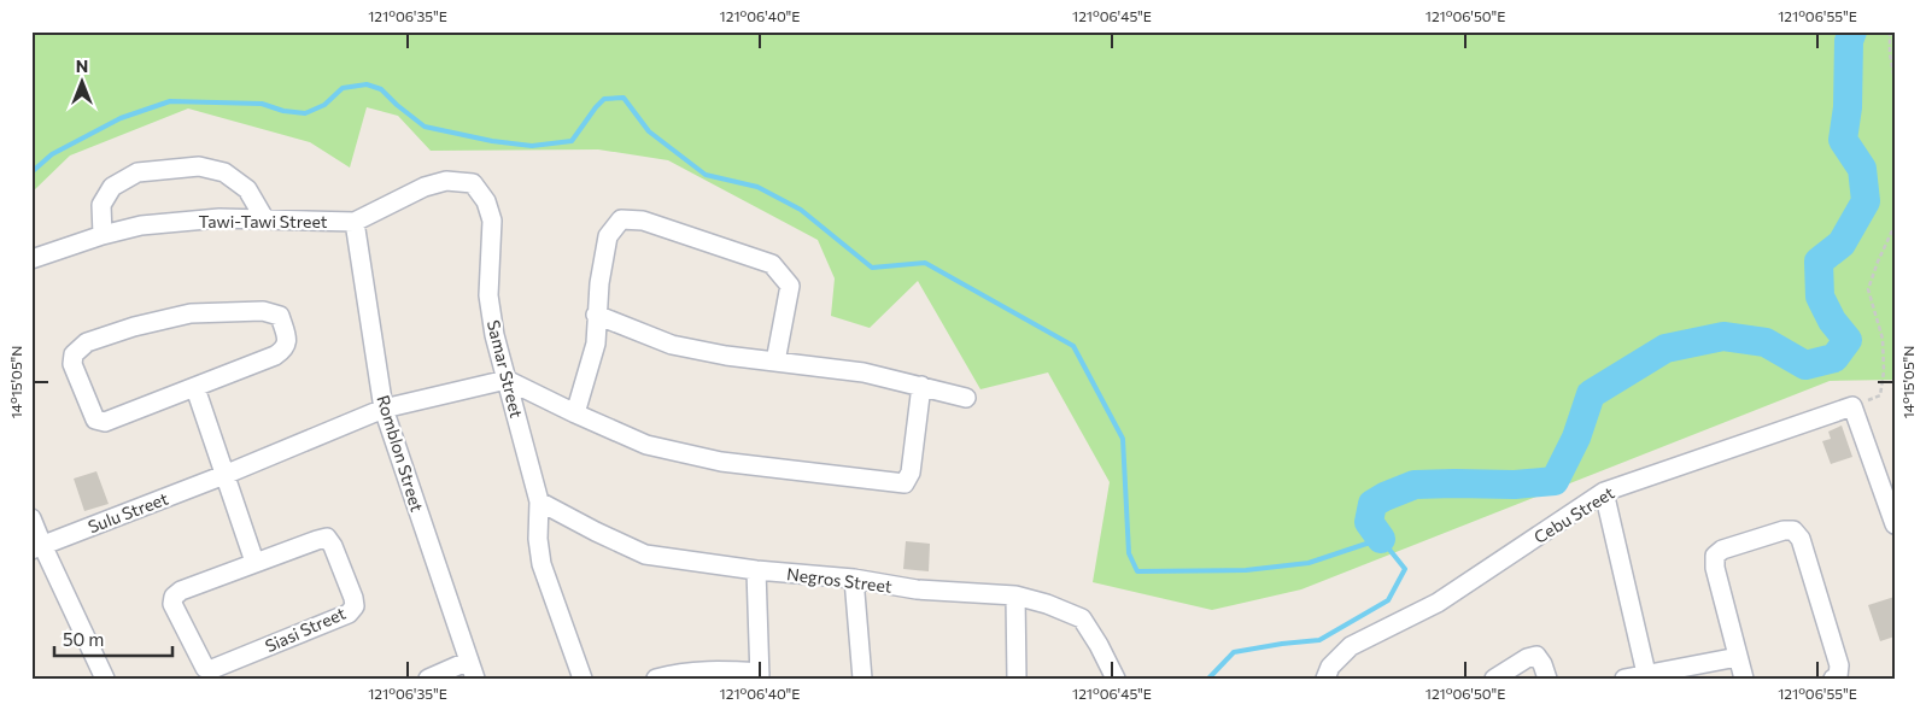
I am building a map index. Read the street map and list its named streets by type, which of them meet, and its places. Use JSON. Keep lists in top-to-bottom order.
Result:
{
  "streets": {
    "street": [
      "Tawi-Tawi Street",
      "Samar Street",
      "Romblon Street",
      "Sulu Street",
      "Cebu Street",
      "Negros Street",
      "Siasi Street"
    ]
  },
  "crossings": [
    ["Tawi-Tawi Street", "Samar Street"],
    ["Tawi-Tawi Street", "Romblon Street"],
    ["Samar Street", "Romblon Street"],
    ["Samar Street", "Sulu Street"],
    ["Samar Street", "Negros Street"],
    ["Romblon Street", "Sulu Street"]
  ],
  "scale_bar": "50 m",
  "north": "top",
  "coordinates": [
    "121°06'35\"E",
    "121°06'40\"E",
    "121°06'45\"E",
    "121°06'50\"E",
    "121°06'55\"E",
    "14°15'05\"N"
  ]
}
